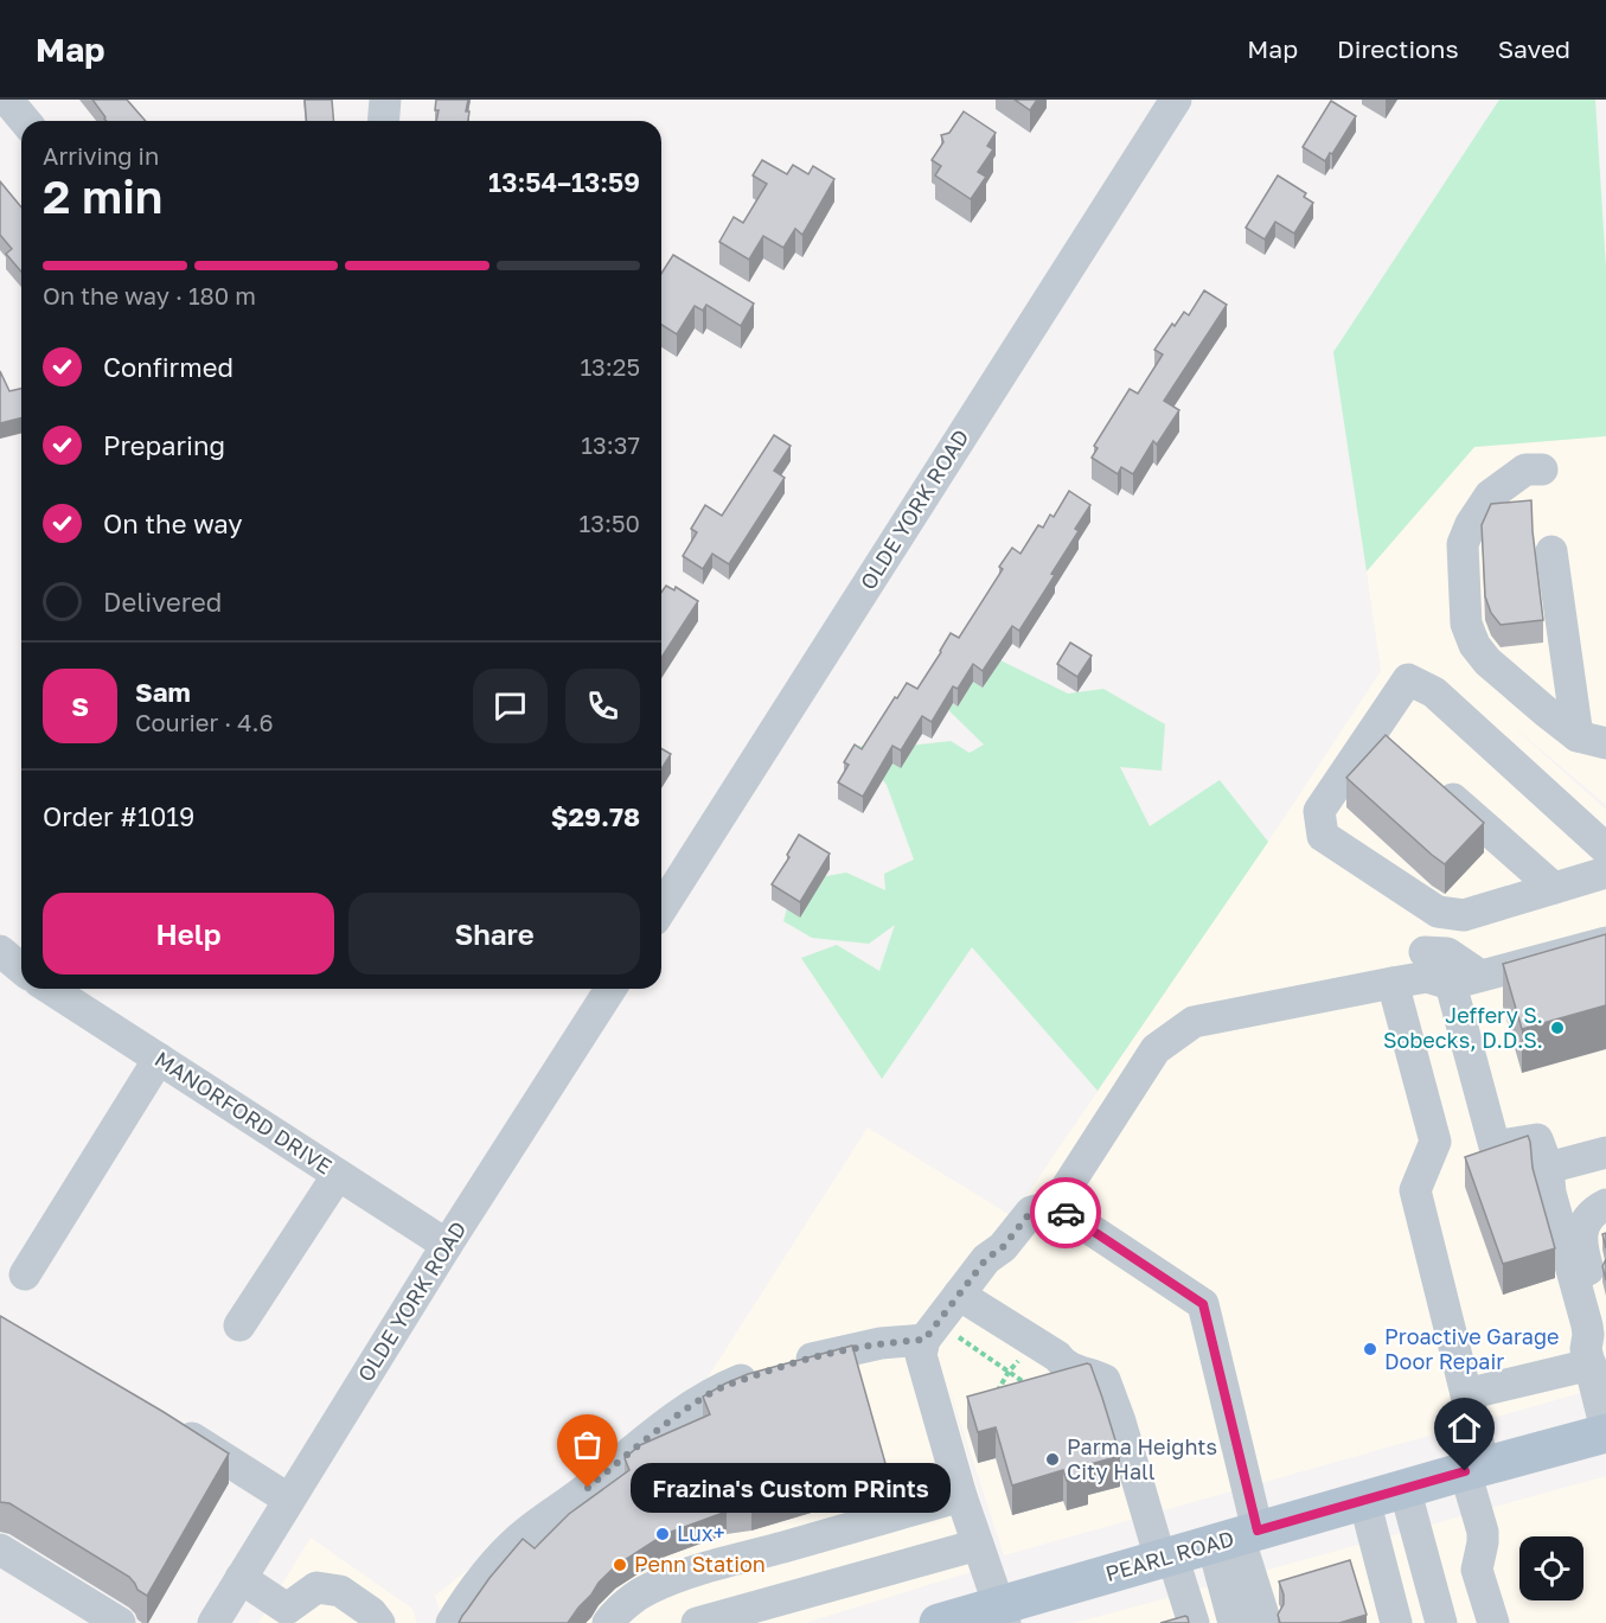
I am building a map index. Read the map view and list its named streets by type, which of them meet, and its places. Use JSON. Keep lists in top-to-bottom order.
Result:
{
  "streets": {
    "main road": ["PEARL ROAD"],
    "street": ["OLDE YORK ROAD", "MANORFORD DRIVE"]
  },
  "crossings": [
    ["OLDE YORK ROAD", "MANORFORD DRIVE"]
  ],
  "places": [
    "Jeffery S. Sobecks, D.D.S.",
    "Proactive Garage Door Repair",
    "Parma Heights City Hall",
    "Frazina's Custom PRints",
    "Lux+",
    "Penn Station"
  ],
  "page": {
    "header": "Map",
    "nav": ["Map", "Directions", "Saved"],
    "heading": ["2 min", "Arriving in", "13:54–13:59"],
    "panel": [
      "Sam",
      "Courier · 4.6",
      "Order #1019",
      "$29.78"
    ],
    "bar": "On the way · 180 m",
    "list": [
      ["Confirmed", "13:25"],
      ["Preparing", "13:37"],
      ["On the way", "13:50"],
      "Delivered"
    ],
    "round": "S",
    "buttons": ["Help", "Share"],
    "bubble": "Frazina's Custom PRints"
  }
}
